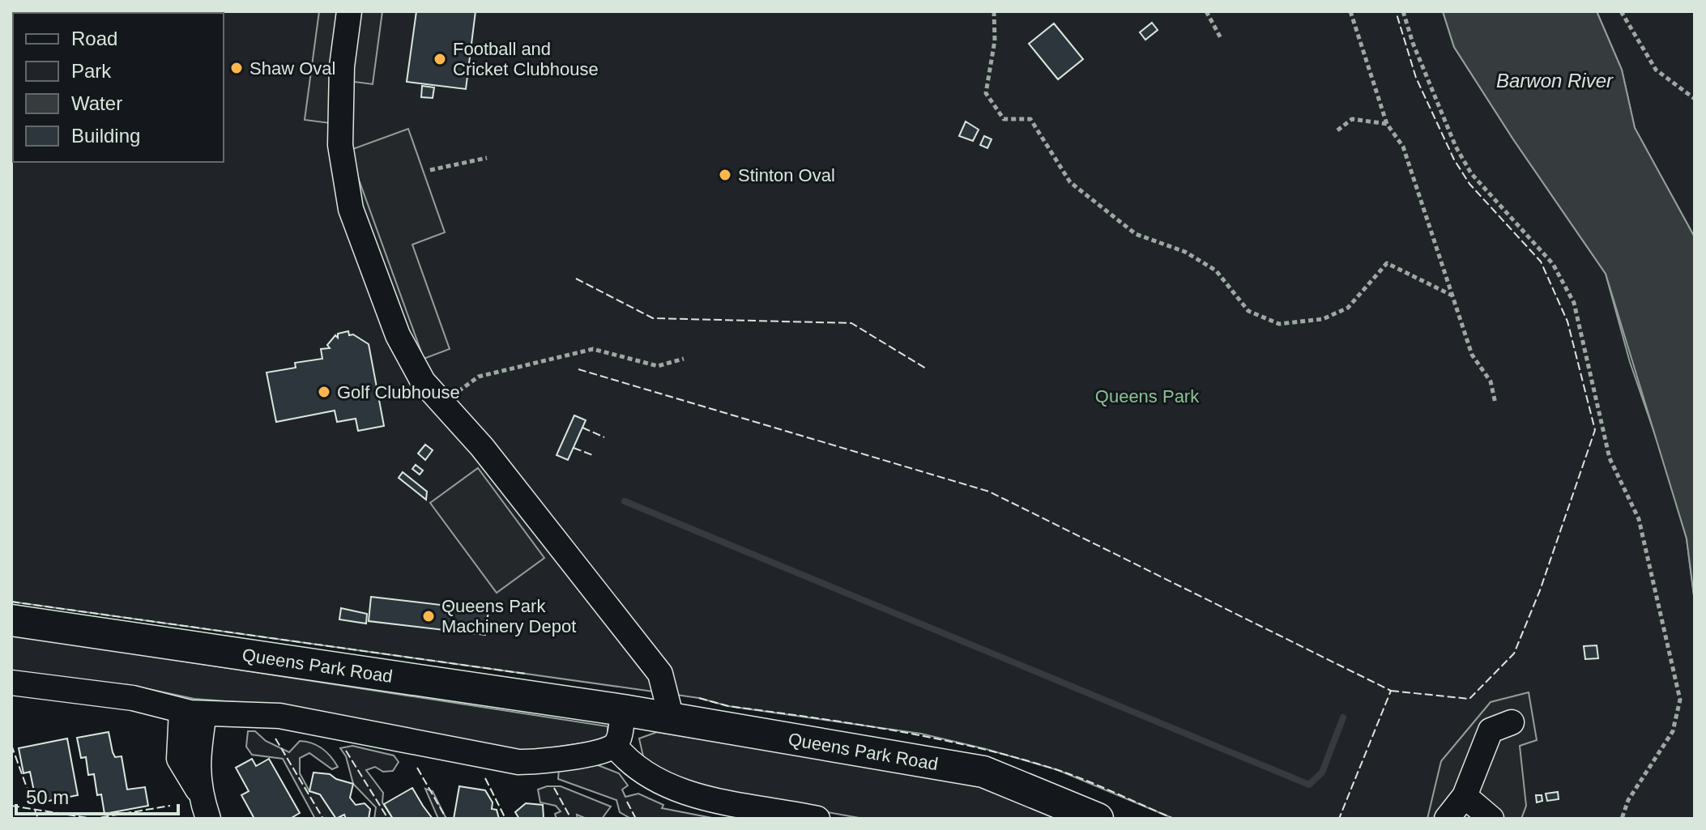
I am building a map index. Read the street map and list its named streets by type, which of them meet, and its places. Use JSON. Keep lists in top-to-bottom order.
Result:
{
  "streets": {
    "main road": ["Queens Park Road"]
  },
  "water": ["Barwon River"],
  "parks": ["Queens Park"],
  "places": [
    "Football and Cricket Clubhouse",
    "Shaw Oval",
    "Stinton Oval",
    "Golf Clubhouse",
    "Queens Park Machinery Depot"
  ],
  "legend": [
    "Road",
    "Park",
    "Water",
    "Building"
  ],
  "scale_bar": "50 m"
}
